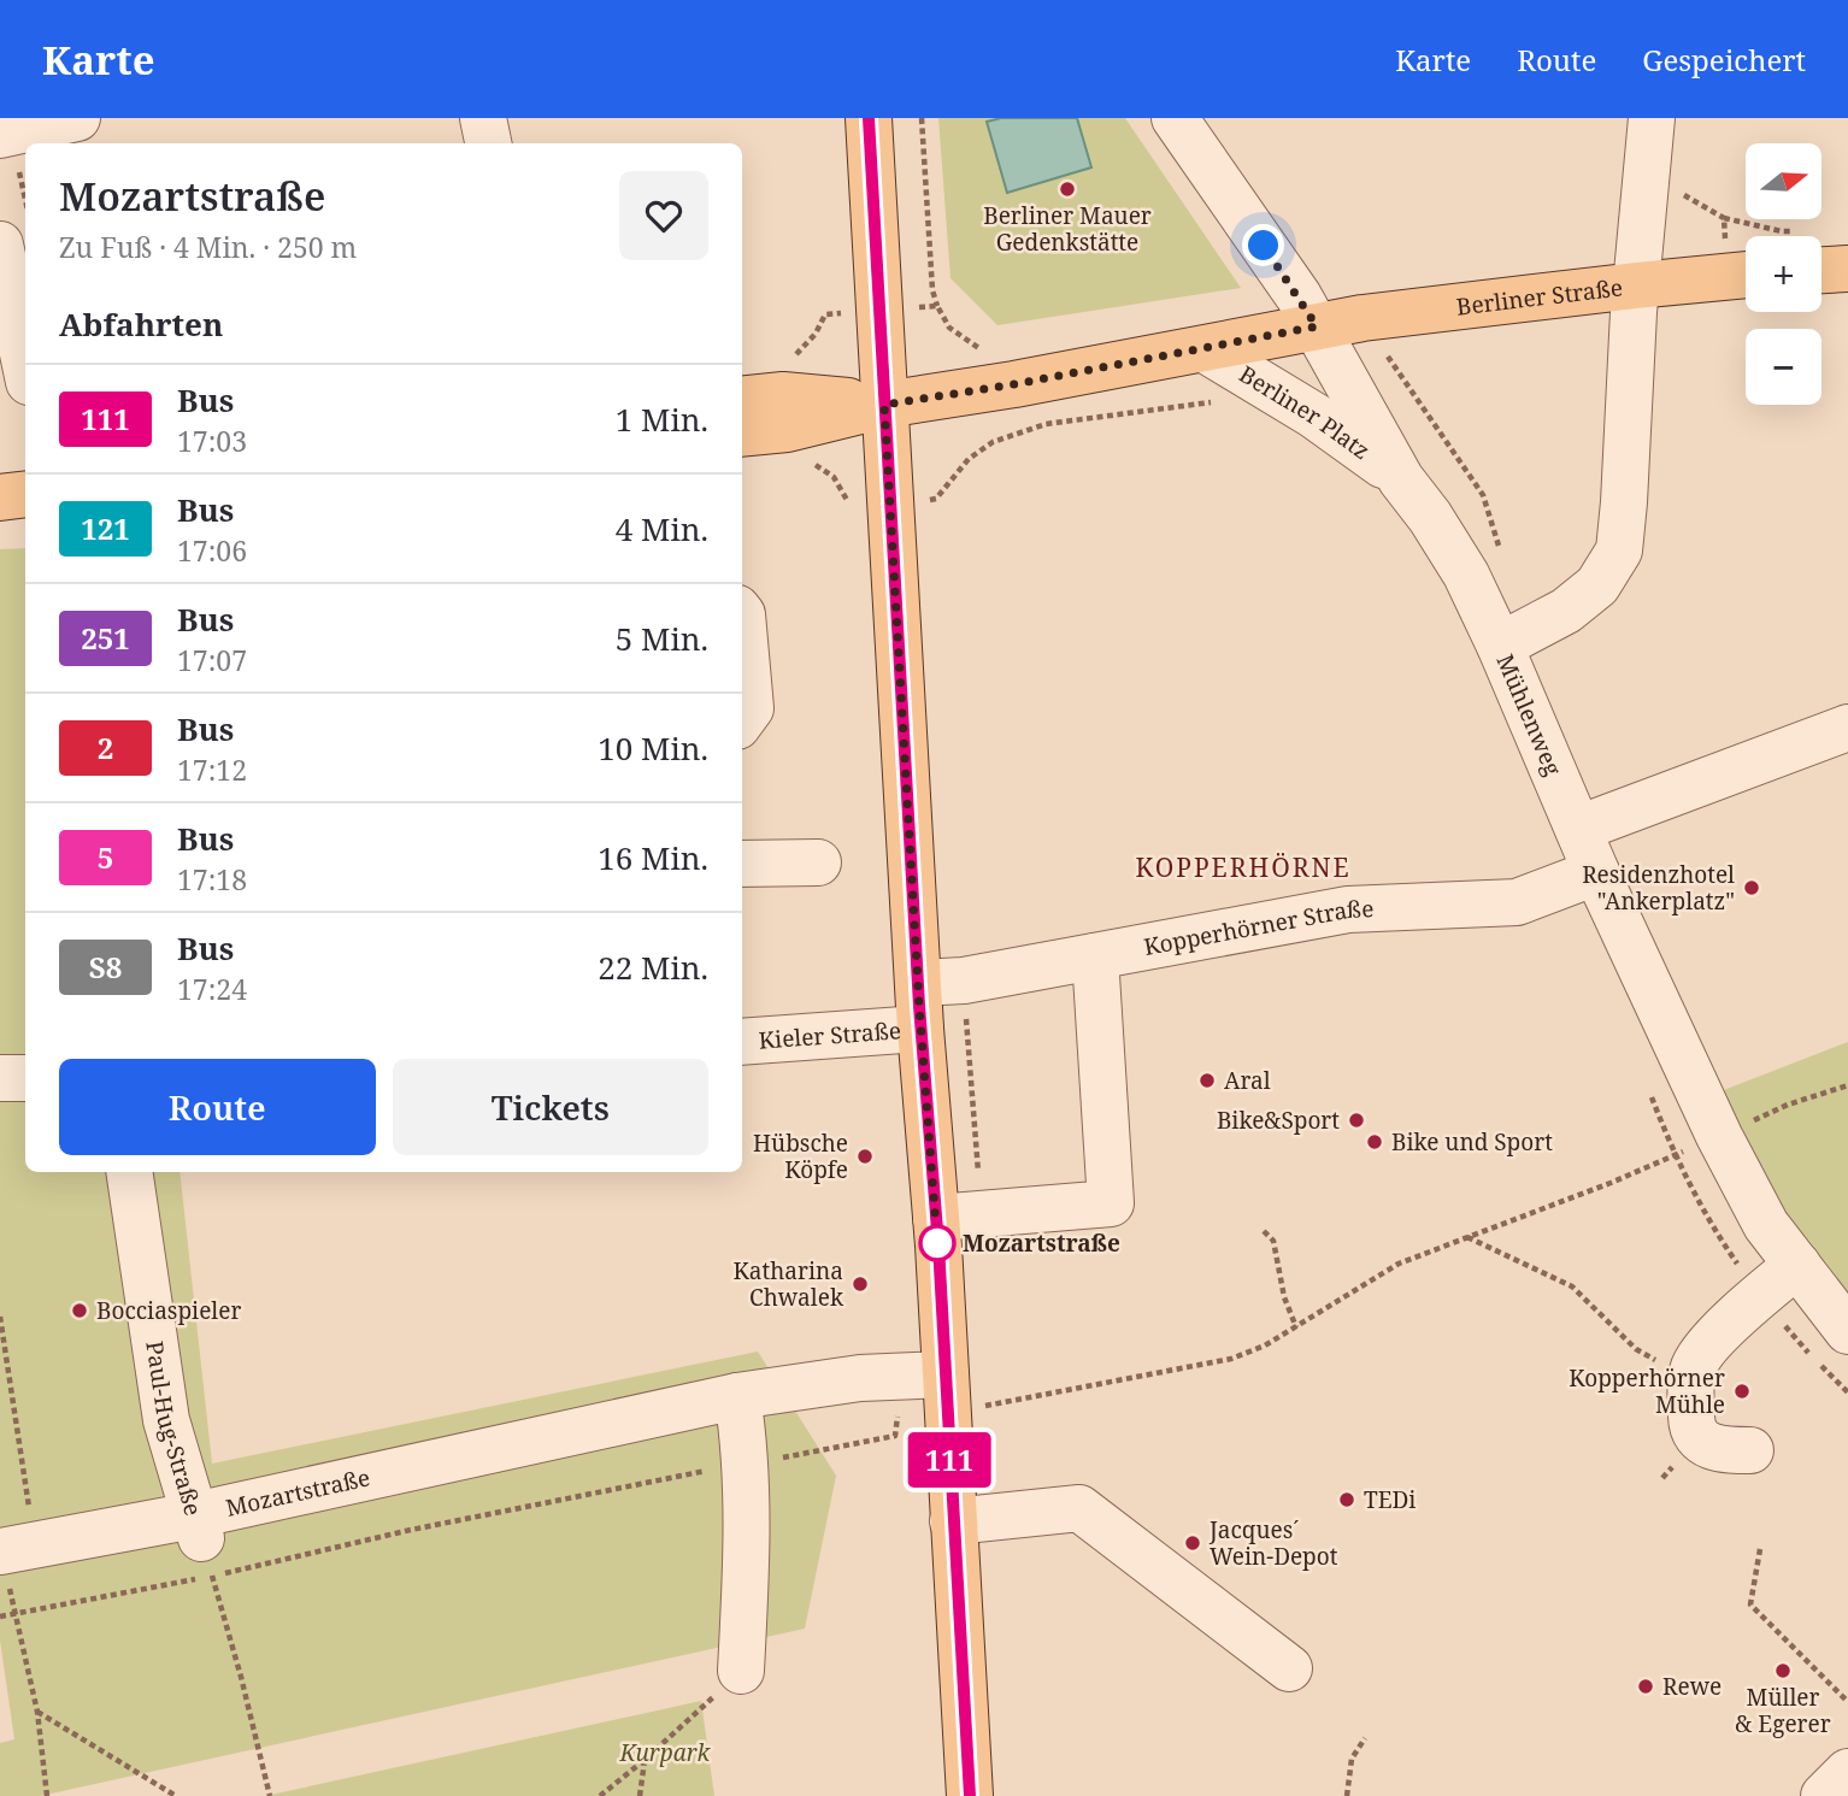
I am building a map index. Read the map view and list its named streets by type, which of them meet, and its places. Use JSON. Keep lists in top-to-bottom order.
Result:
{
  "streets": {
    "main road": ["Berliner Straße", "Berliner Platz"],
    "street": [
      "Mühlenweg",
      "Kopperhörner Straße",
      "Kieler Straße",
      "Paul-Hug-Straße",
      "Mozartstraße"
    ]
  },
  "crossings": [
    ["Berliner Straße", "Berliner Platz"],
    ["Berliner Straße", "Mühlenweg"],
    ["Berliner Platz", "Mühlenweg"],
    ["Mühlenweg", "Kopperhörner Straße"],
    ["Paul-Hug-Straße", "Mozartstraße"]
  ],
  "districts": ["KOPPERHÖRNE"],
  "parks": ["Kurpark"],
  "places": [
    "Berliner Mauer Gedenkstätte",
    "Residenzhotel \"Ankerplatz\"",
    "Aral",
    "Bike&Sport",
    "Bike und Sport",
    "Hübsche Köpfe",
    "Mozartstraße",
    "Katharina Chwalek",
    "Bocciaspieler",
    "Kopperhörner Mühle",
    "TEDi",
    "Jacques´ Wein-Depot",
    "Müller & Egerer",
    "Rewe"
  ],
  "lines": ["bus line 111"],
  "north": "right",
  "page": {
    "header": "Karte",
    "nav": ["Karte", "Route", "Gespeichert"],
    "on_map": "111",
    "map_buttons": ["+", "−"],
    "heading": [
      ["Mozartstraße", "Zu Fuß · 4 Min. · 250 m"],
      "Abfahrten"
    ],
    "list": [
      {
        "mark": "111",
        "name": "Bus",
        "note": "17:03",
        "value": "1 Min."
      },
      {
        "mark": "121",
        "name": "Bus",
        "note": "17:06",
        "value": "4 Min."
      },
      {
        "mark": "251",
        "name": "Bus",
        "note": "17:07",
        "value": "5 Min."
      },
      {
        "mark": "2",
        "name": "Bus",
        "note": "17:12",
        "value": "10 Min."
      },
      {
        "mark": "5",
        "name": "Bus",
        "note": "17:18",
        "value": "16 Min."
      },
      {
        "mark": "S8",
        "name": "Bus",
        "note": "17:24",
        "value": "22 Min."
      }
    ],
    "buttons": ["Route", "Tickets"]
  }
}
